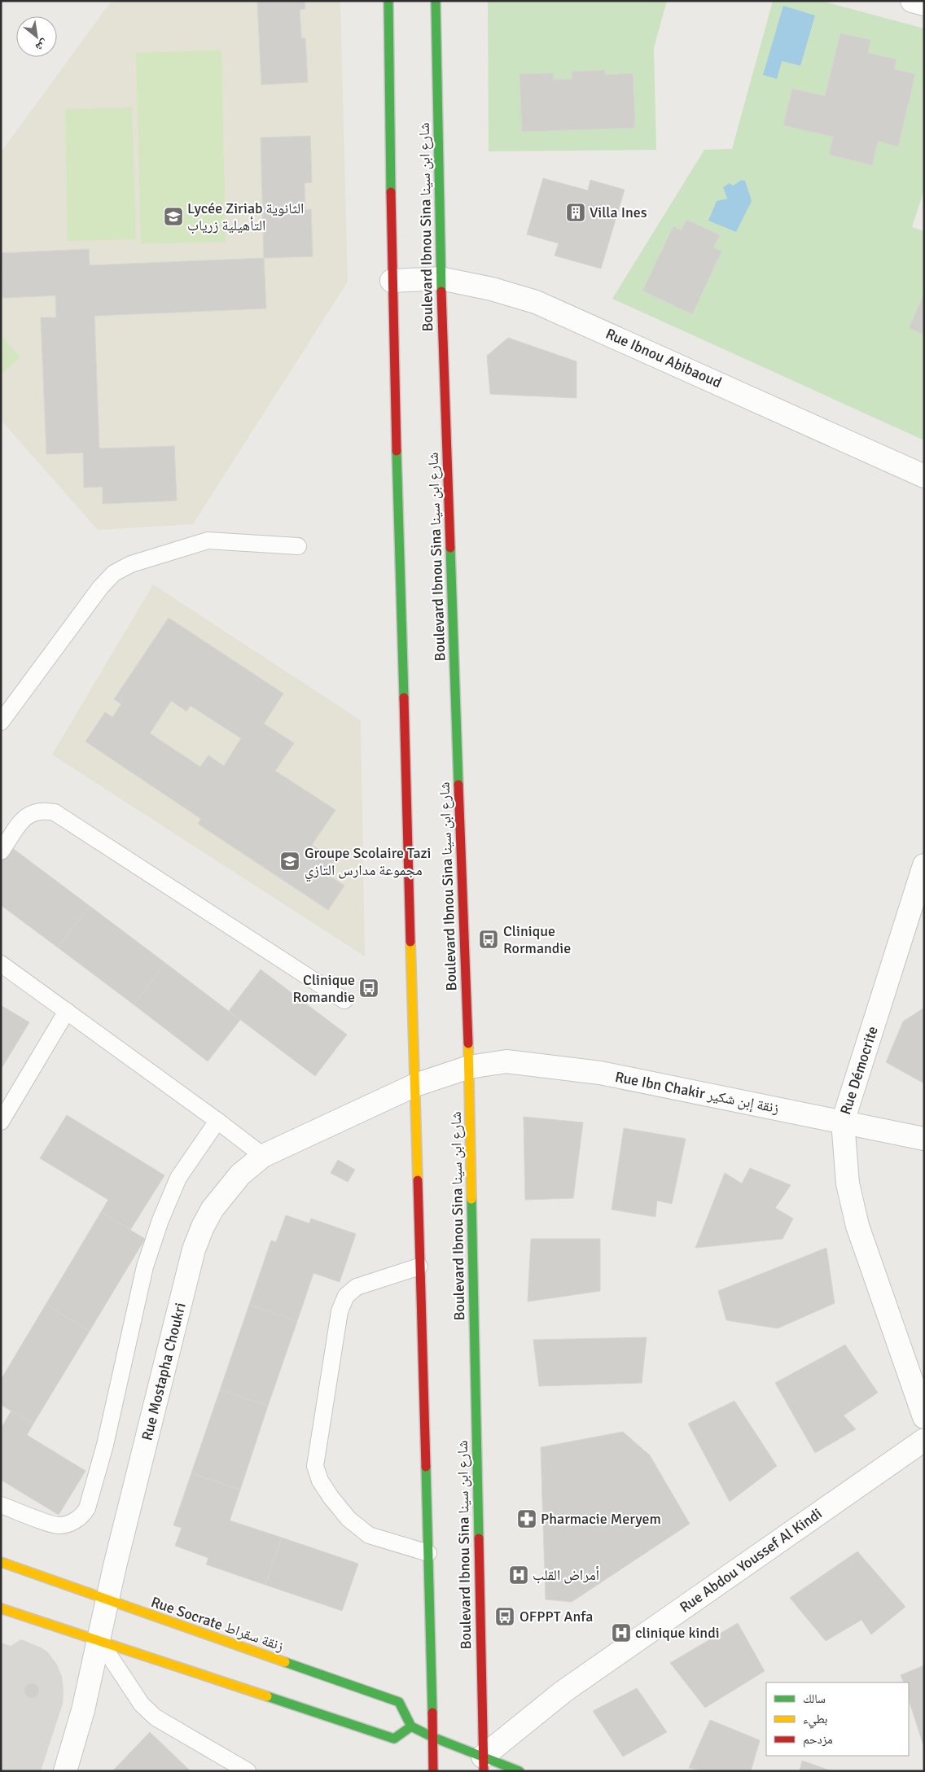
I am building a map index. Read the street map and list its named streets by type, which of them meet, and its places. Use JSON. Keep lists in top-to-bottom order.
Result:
{
  "streets": {
    "main road": ["Boulevard Ibnou Sina شارع ابن سينا", "Rue Socrate زنقة سقراط"],
    "street": [
      "Rue Ibnou Abibaoud",
      "Rue Démocrite",
      "Rue Ibn Chakir زنقة إبن شكير",
      "Rue Mostapha Choukri",
      "Rue Abdou Youssef Al Kindi"
    ]
  },
  "crossings": [
    ["Boulevard Ibnou Sina شارع ابن سينا", "Rue Ibnou Abibaoud"],
    ["Boulevard Ibnou Sina شارع ابن سينا", "Rue Ibn Chakir زنقة إبن شكير"],
    ["Boulevard Ibnou Sina شارع ابن سينا", "Rue Abdou Youssef Al Kindi"],
    ["Rue Démocrite", "Rue Ibn Chakir زنقة إبن شكير"],
    ["Rue Ibn Chakir زنقة إبن شكير", "Rue Mostapha Choukri"],
    ["Rue Mostapha Choukri", "Rue Socrate زنقة سقراط"]
  ],
  "places": {
    "building": ["Villa Ines"],
    "school or university": ["Lycée Ziriab الثانوية التأهيلية زرياب", "Groupe Scolaire Tazi مجموعة مدارس التازي"],
    "bus stop": ["Clinique Rormandie", "Clinique Romandie", "OFPPT Anfa"],
    "pharmacy": ["Pharmacie Meryem"],
    "hospital": ["أمراض القلب", "clinique kindi"]
  },
  "legend": ["سالك", "بطيء", "مزدحم"],
  "north": "bottom right"
}
